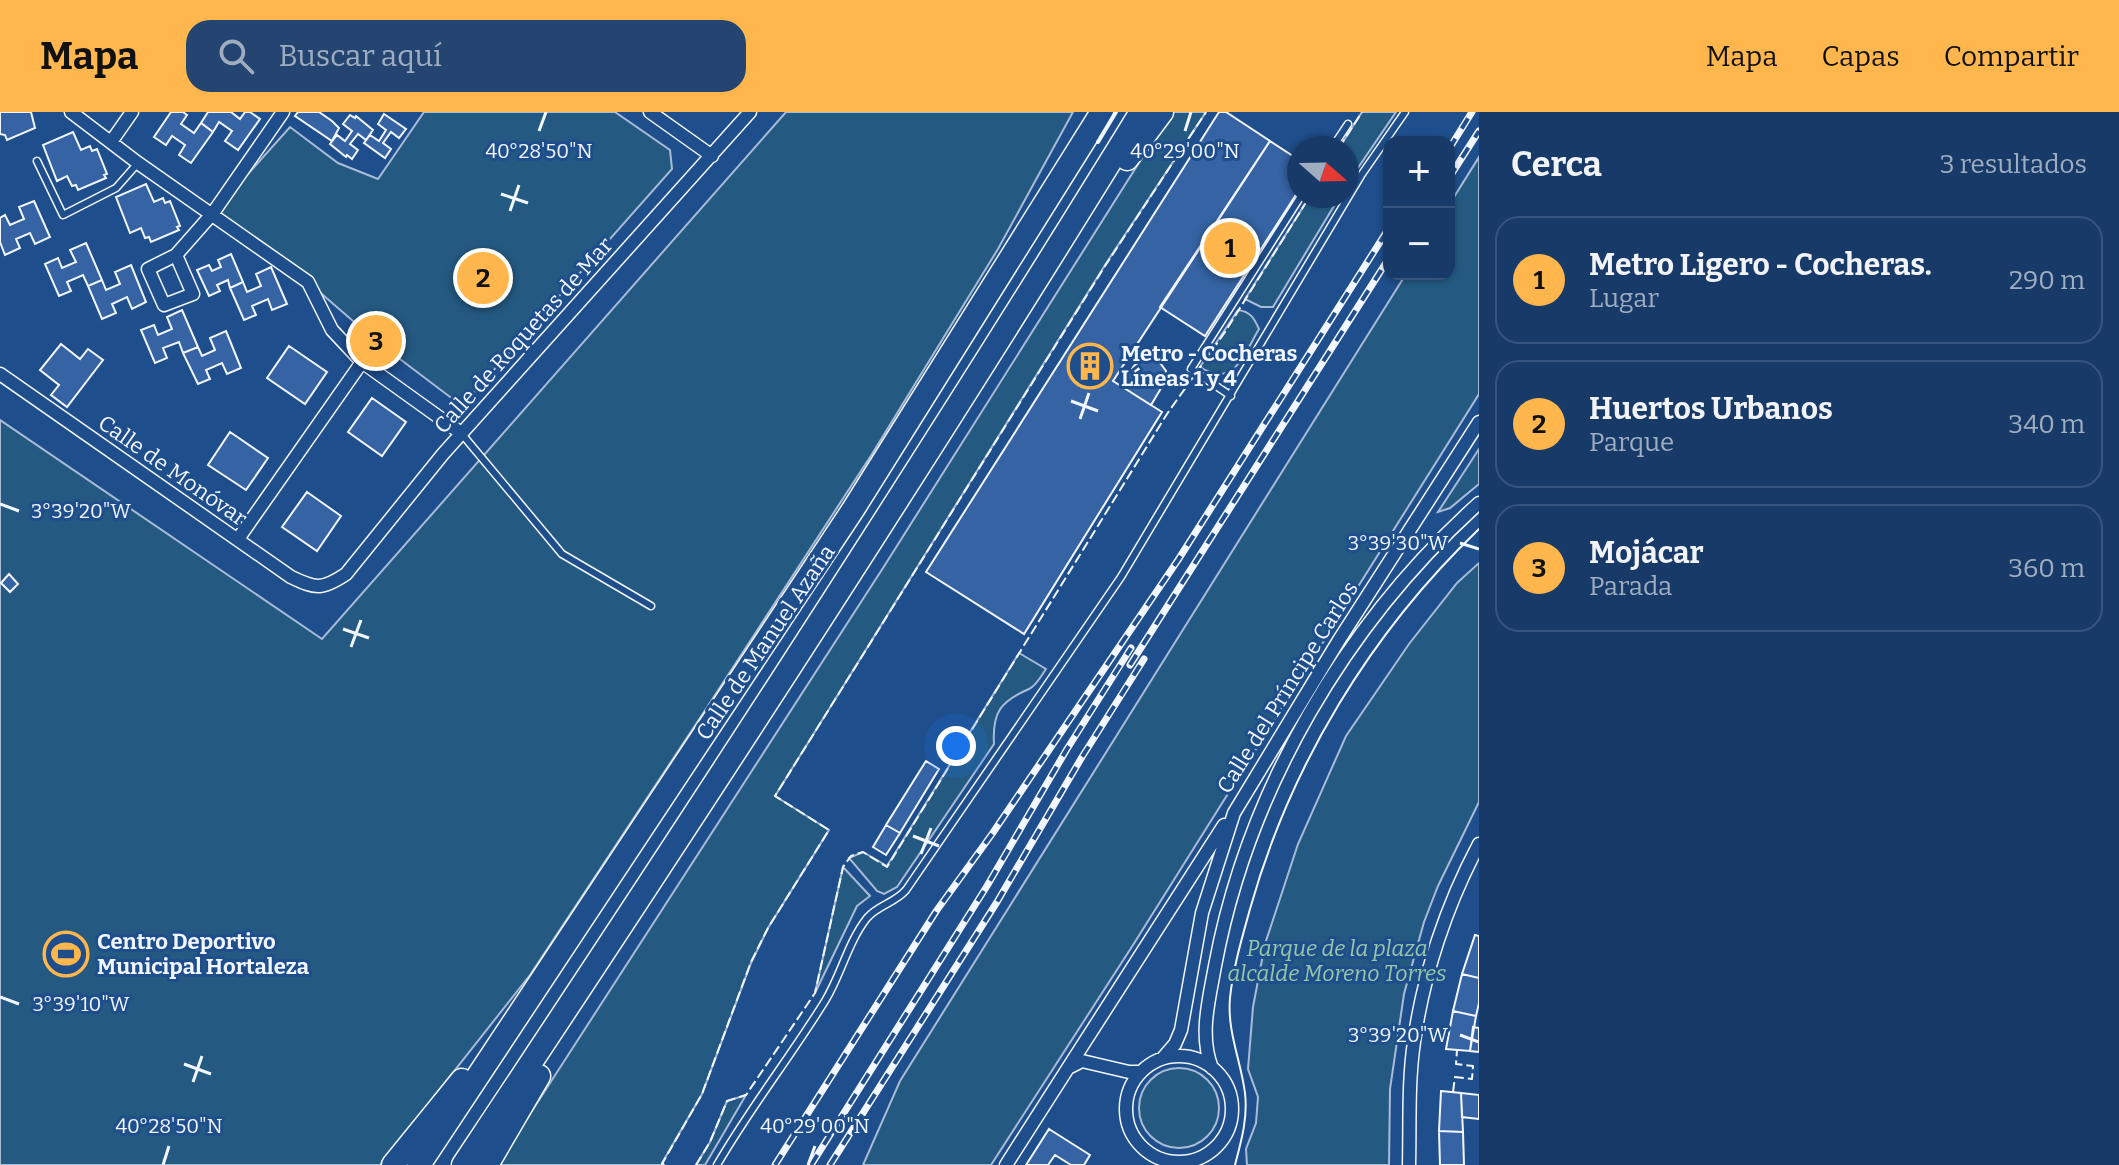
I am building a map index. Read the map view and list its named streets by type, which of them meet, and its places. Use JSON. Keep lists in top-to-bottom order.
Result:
{
  "streets": {
    "highway": ["Calle de Manuel Azaña"],
    "street": ["Calle de Roquetas de Mar", "Calle de Monóvar", "Calle del Príncipe Carlos"]
  },
  "crossings": [
    ["Calle de Roquetas de Mar", "Calle de Monóvar"]
  ],
  "parks": ["Parque de la plaza alcalde Moreno Torres"],
  "places": {
    "building": ["Metro - Cocheras Líneas 1 y 4"],
    "sports": ["Centro Deportivo Municipal Hortaleza"]
  },
  "north": "right",
  "page": {
    "header": "Mapa",
    "search": "Buscar aquí",
    "nav": ["Mapa", "Capas", "Compartir"],
    "heading": ["Cerca", "3 resultados"],
    "map_buttons": ["+", "−"],
    "list": [
      {
        "mark": "1",
        "name": "Metro Ligero - Cocheras.",
        "note": "Lugar",
        "value": "290 m"
      },
      {
        "mark": "2",
        "name": "Huertos Urbanos",
        "note": "Parque",
        "value": "340 m"
      },
      {
        "mark": "3",
        "name": "Mojácar",
        "note": "Parada",
        "value": "360 m"
      }
    ],
    "pins": ["1", "2", "3"]
  },
  "coordinates": [
    "40°28'50\"N",
    "40°29'00\"N",
    "3°39'20\"W",
    "3°39'30\"W",
    "3°39'10\"W"
  ]
}
